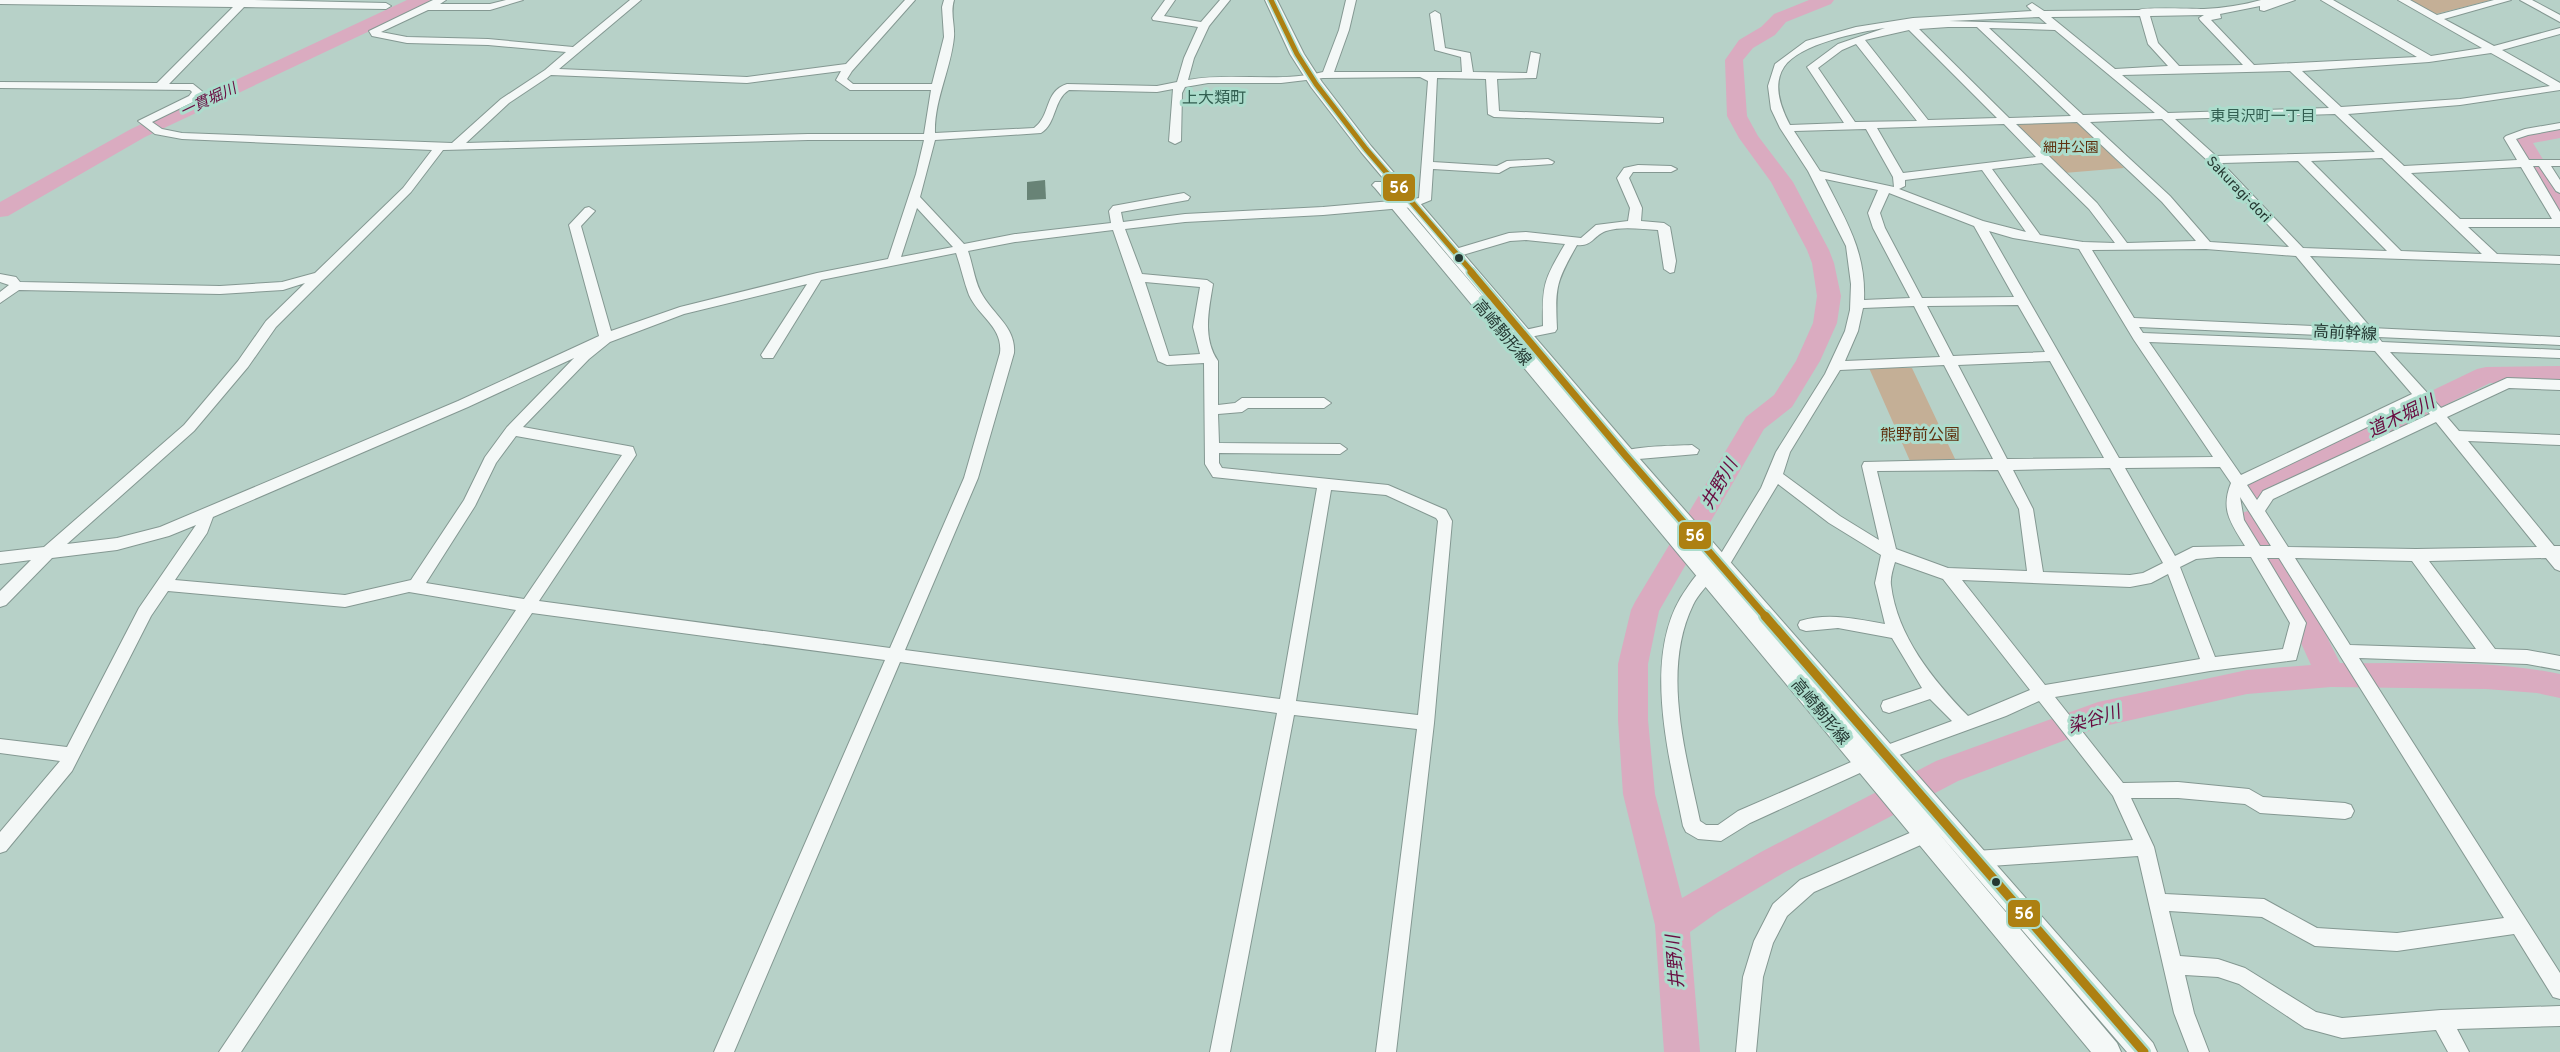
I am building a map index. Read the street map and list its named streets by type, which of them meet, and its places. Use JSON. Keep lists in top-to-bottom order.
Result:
{
  "streets": {
    "main road": ["高崎駒形線"],
    "street": ["Sakuragi-dori", "高前幹線"]
  },
  "crossings": [
    ["Sakuragi-dori", "高前幹線"]
  ],
  "districts": ["上大類町", "東貝沢町一丁目"],
  "water": [
    "一貫堀川",
    "道木堀川",
    "井野川",
    "染谷川"
  ],
  "parks": ["細井公園", "熊野前公園"],
  "lines": ["transit line 56"]
}
